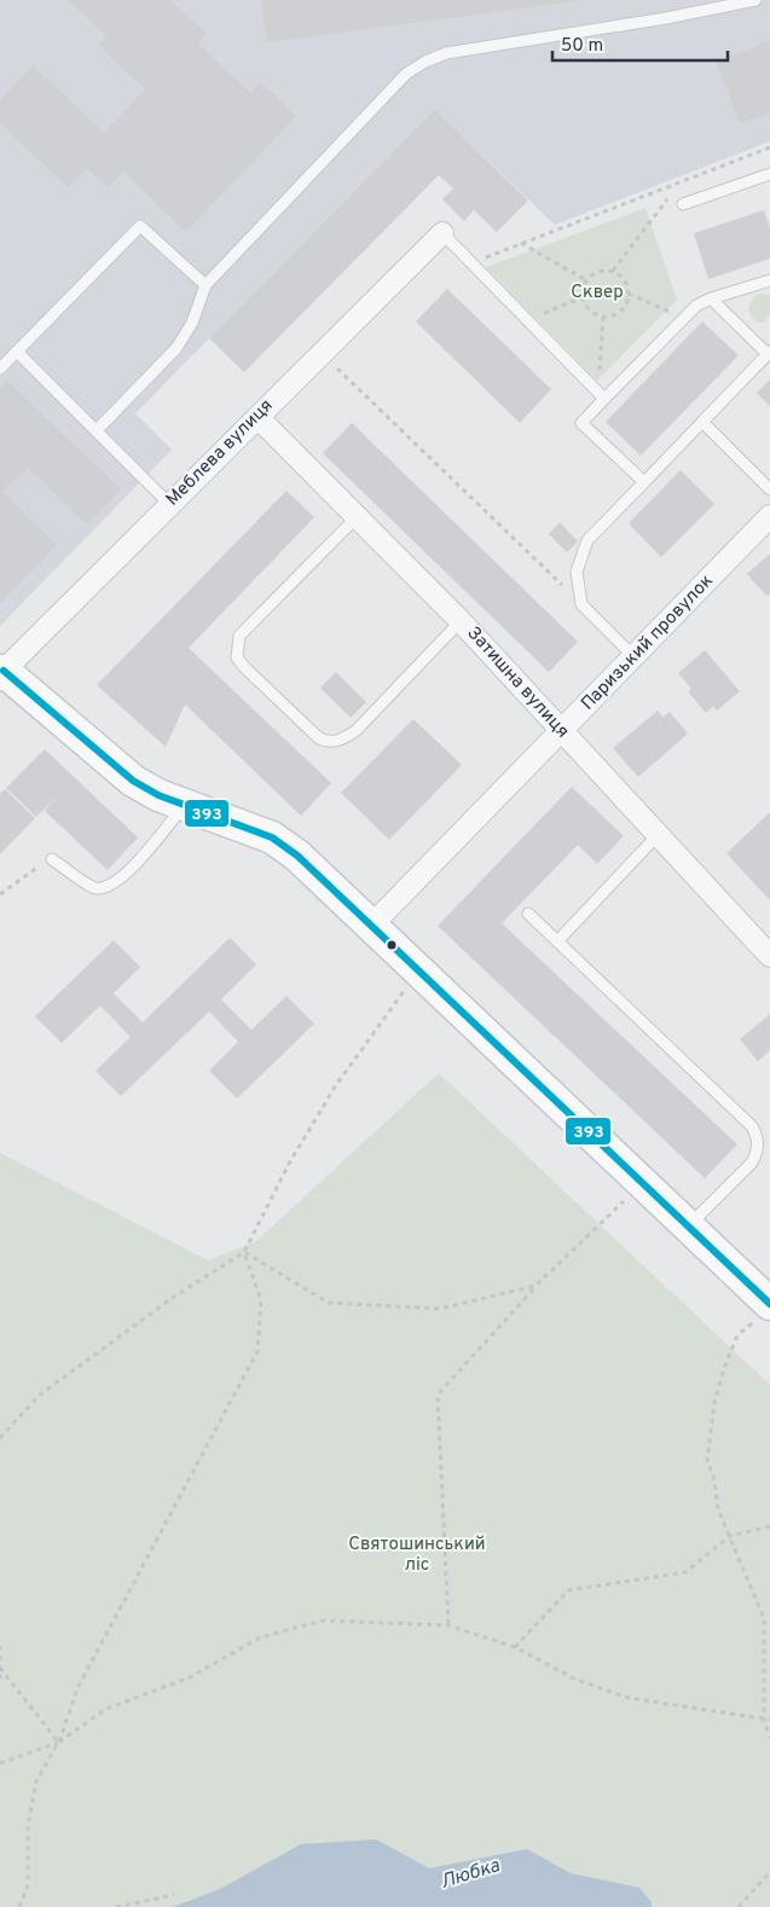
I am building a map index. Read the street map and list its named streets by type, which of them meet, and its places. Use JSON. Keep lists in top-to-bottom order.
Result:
{
  "streets": {
    "street": ["Меблева вулиця", "Паризький провулок", "Затишна вулиця"]
  },
  "crossings": [
    ["Меблева вулиця", "Затишна вулиця"],
    ["Паризький провулок", "Затишна вулиця"]
  ],
  "water": ["Любка"],
  "parks": ["Сквер", "Святошинський ліс"],
  "lines": ["transit line 393"],
  "scale_bar": "50 m"
}
